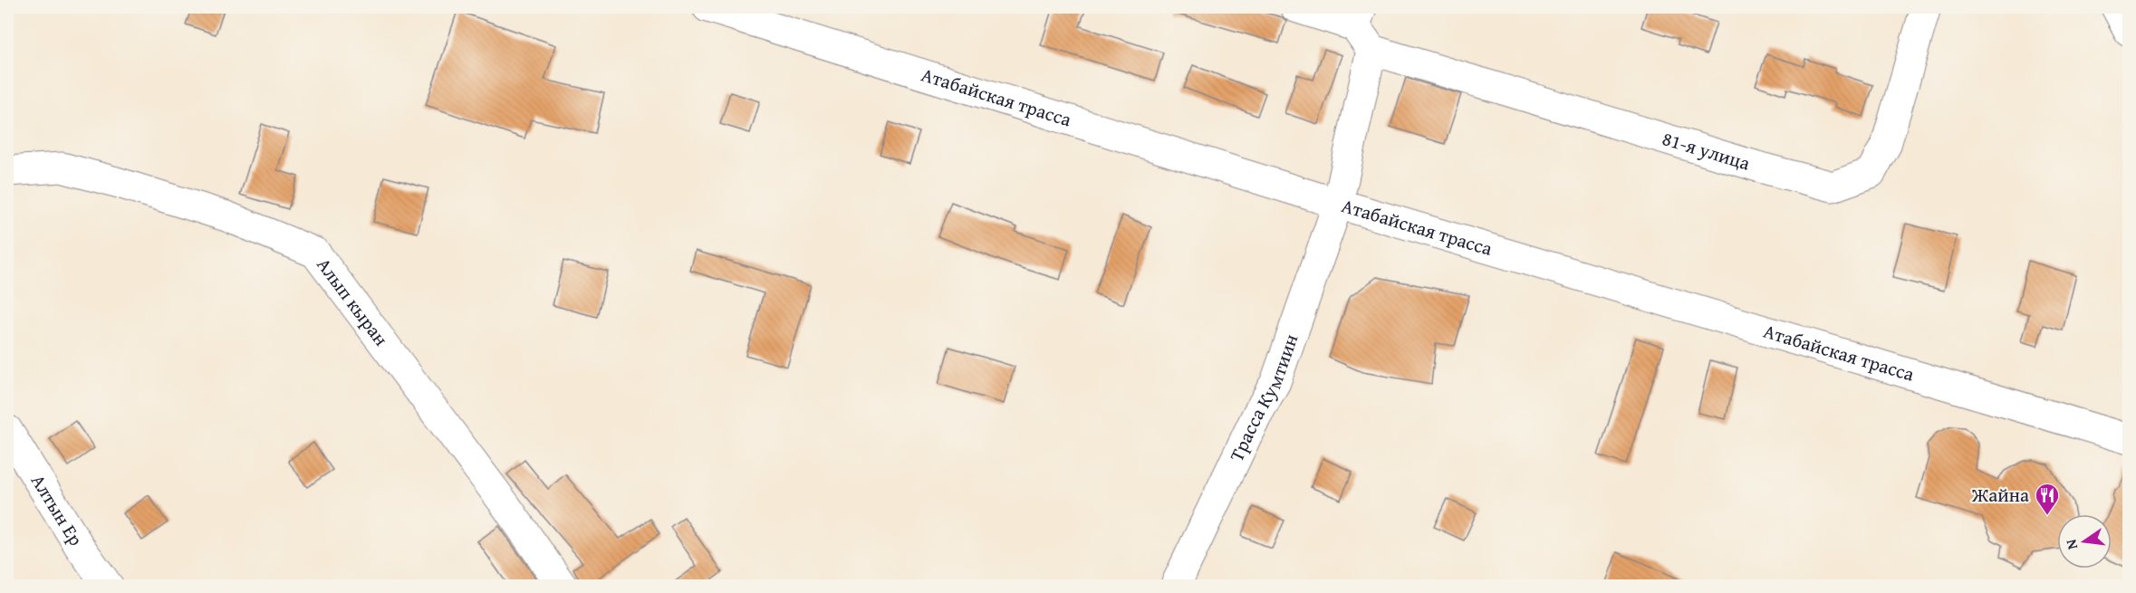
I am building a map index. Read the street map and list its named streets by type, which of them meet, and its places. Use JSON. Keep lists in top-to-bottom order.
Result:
{
  "streets": {
    "street": [
      "Атабайская трасса",
      "81-я улица",
      "Алып кыран",
      "Трасса Кумтиин",
      "Алтын Ер"
    ]
  },
  "crossings": [
    ["Атабайская трасса", "Трасса Кумтиин"],
    ["81-я улица", "Трасса Кумтиин"]
  ],
  "places": {
    "restaurant": ["Жайна"]
  },
  "north": "left"
}
